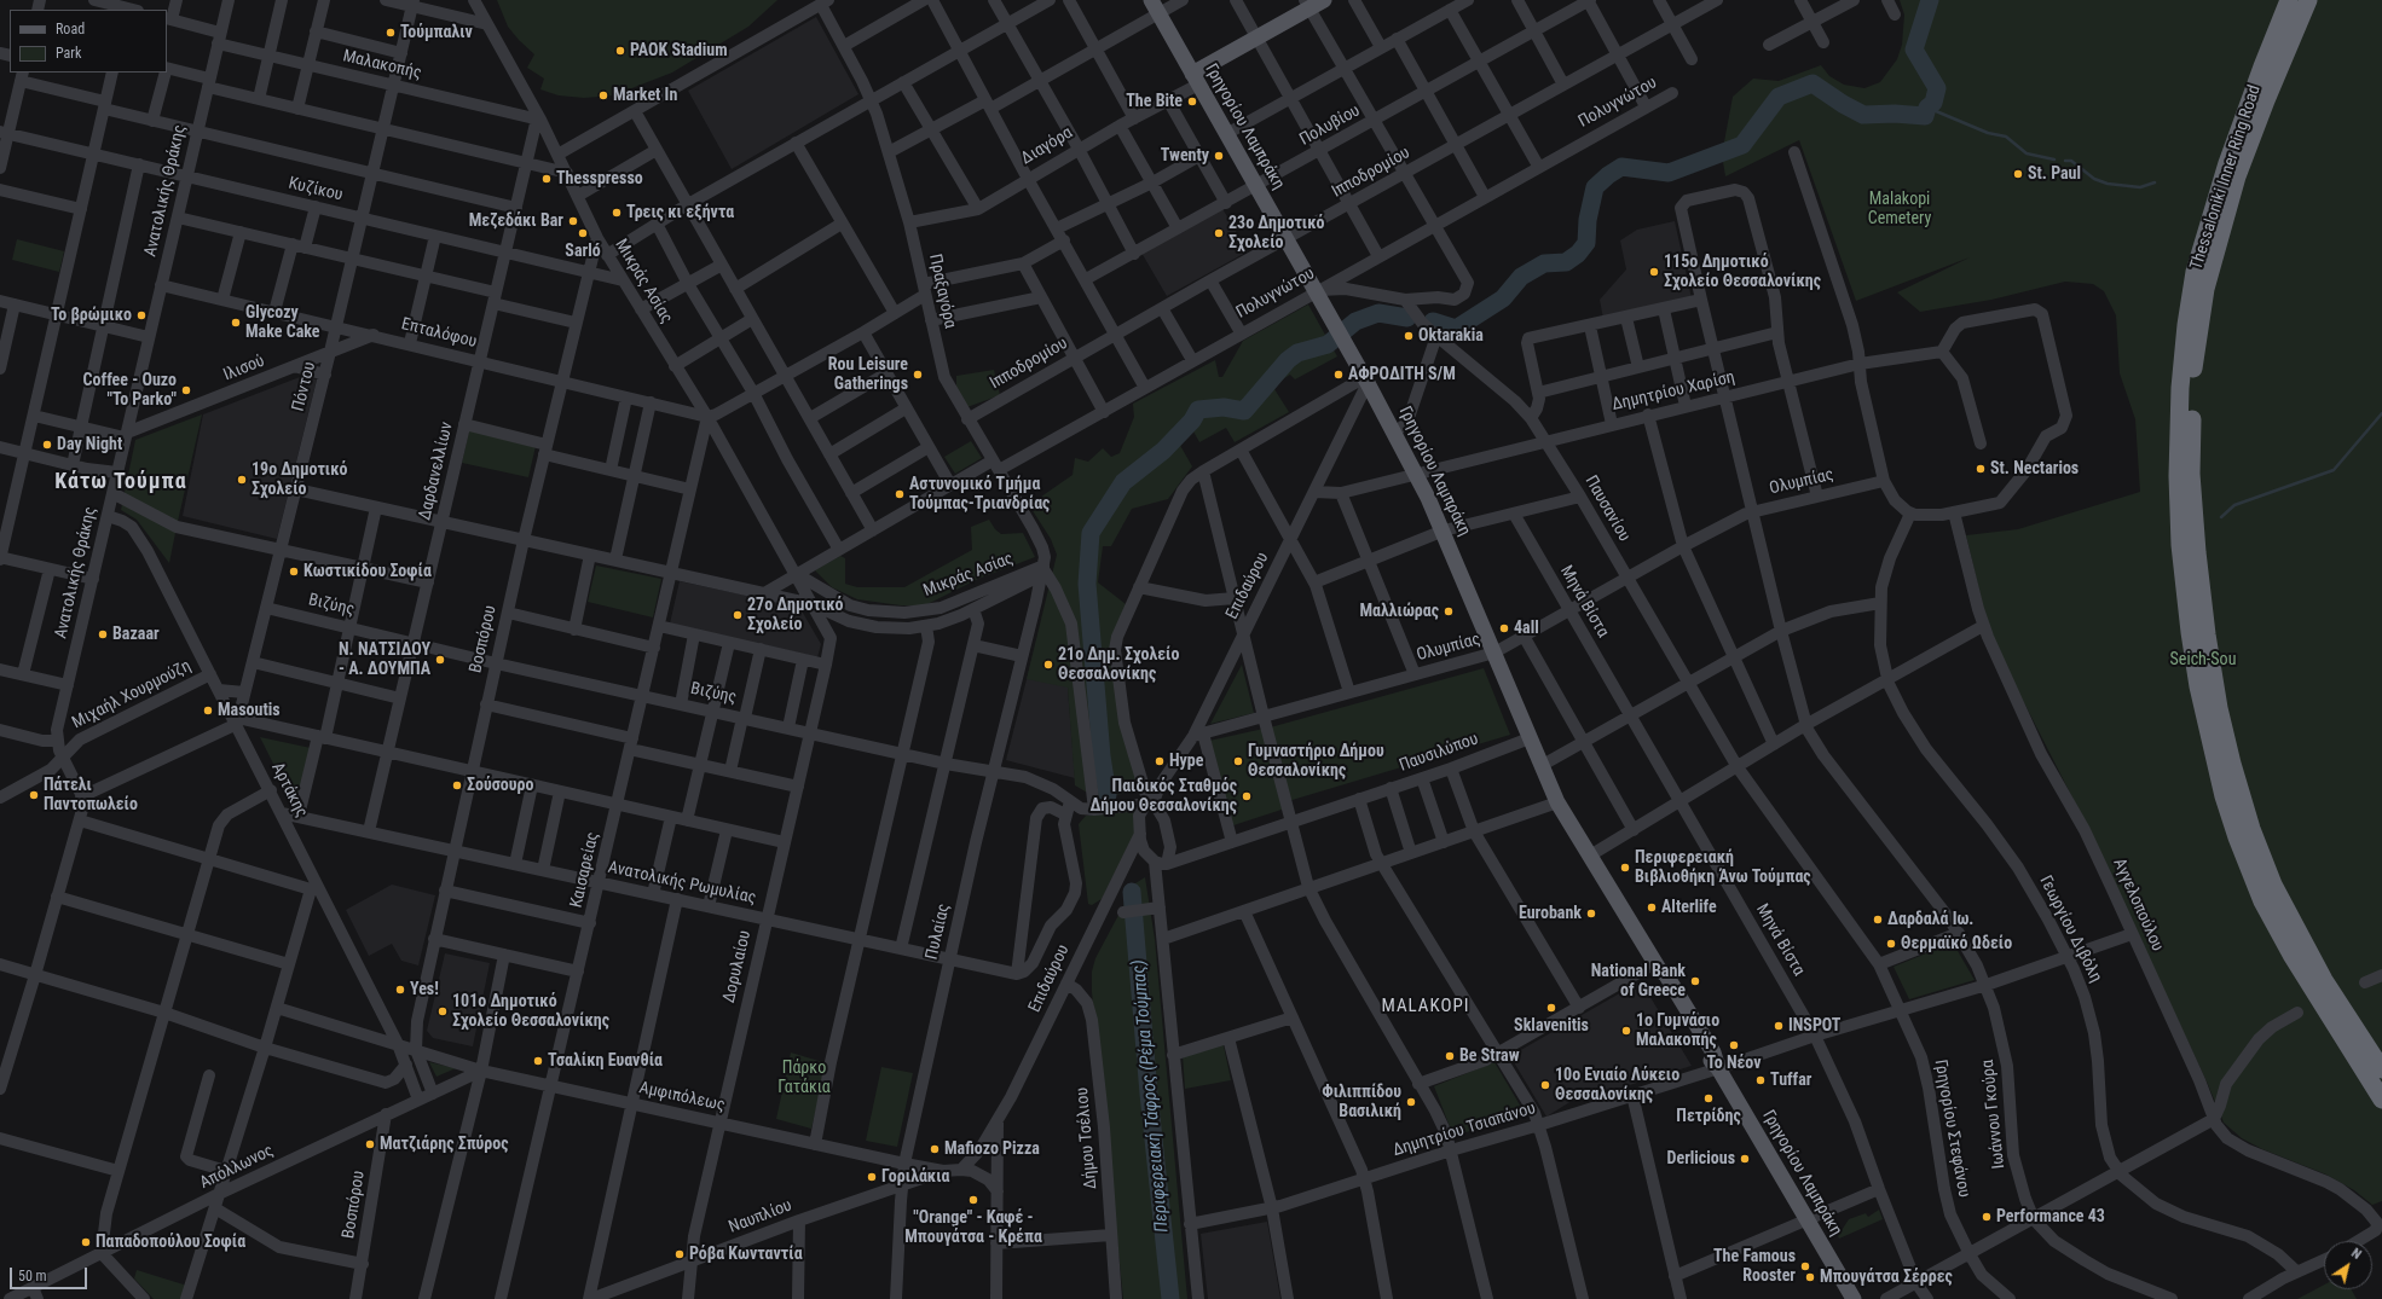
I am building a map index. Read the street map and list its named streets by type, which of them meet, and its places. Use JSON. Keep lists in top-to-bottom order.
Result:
{
  "streets": {
    "highway": ["Thessaloniki Inner Ring Road"],
    "main road": ["Γρηγορίου Λαμπράκη", "Διαγόρα"],
    "street": [
      "Μαλακοπής",
      "Πολυγνώτου",
      "Πολυβίου",
      "Ιπποδρομίου",
      "Κυζίκου",
      "Ανατολικής Θράκης",
      "Μικράς Ασίας",
      "Πραξαγόρα",
      "Επταλόφου",
      "Ιλισού",
      "Πόντου",
      "Δημητρίου Χαρίση",
      "Δαρδανελλίων",
      "Ολυμπίας",
      "Παυσανίου",
      "Επιδαύρου",
      "Μηνά Βίστα",
      "Βιζύης",
      "Βοσπόρου",
      "Μιχαήλ Χουρμούζη",
      "Παυσιλύπου",
      "Αρτάκης",
      "Καισαρείας",
      "Ανατολικής Ρωμυλίας",
      "Αγγελοπούλου",
      "Γεωργίου Διβόλη",
      "Πυλαίας",
      "Δορυλαίου",
      "Αμφιπόλεως",
      "Ιωάννου Γκούρα",
      "Γρηγορίου Στεφάνου",
      "Δημητρίου Τσιαπάνου",
      "Δήμου Τσέλιου",
      "Απόλλωνος",
      "Ναυπλίου"
    ]
  },
  "crossings": [
    ["Μαλακοπής", "Ανατολικής Θράκης"],
    ["Μαλακοπής", "Μικράς Ασίας"],
    ["Μαλακοπής", "Πόντου"],
    ["Μαλακοπής", "Δαρδανελλίων"],
    ["Πολυγνώτου", "Γρηγορίου Λαμπράκη"],
    ["Πολυγνώτου", "Μικράς Ασίας"],
    ["Πολυγνώτου", "Πραξαγόρα"],
    ["Πολυβίου", "Γρηγορίου Λαμπράκη"],
    ["Γρηγορίου Λαμπράκη", "Διαγόρα"],
    ["Γρηγορίου Λαμπράκη", "Ιπποδρομίου"],
    ["Γρηγορίου Λαμπράκη", "Δημητρίου Χαρίση"],
    ["Γρηγορίου Λαμπράκη", "Ολυμπίας"],
    ["Γρηγορίου Λαμπράκη", "Επιδαύρου"],
    ["Γρηγορίου Λαμπράκη", "Παυσιλύπου"],
    ["Γρηγορίου Λαμπράκη", "Δημητρίου Τσιαπάνου"],
    ["Διαγόρα", "Πραξαγόρα"],
    ["Ιπποδρομίου", "Πραξαγόρα"],
    ["Κυζίκου", "Ανατολικής Θράκης"],
    ["Κυζίκου", "Μικράς Ασίας"],
    ["Κυζίκου", "Πόντου"],
    ["Κυζίκου", "Δαρδανελλίων"],
    ["Κυζίκου", "Βοσπόρου"],
    ["Ανατολικής Θράκης", "Επταλόφου"],
    ["Ανατολικής Θράκης", "Ιλισού"],
    ["Ανατολικής Θράκης", "Μιχαήλ Χουρμούζη"],
    ["Ανατολικής Θράκης", "Αρτάκης"],
    ["Μικράς Ασίας", "Πραξαγόρα"],
    ["Μικράς Ασίας", "Επταλόφου"],
    ["Μικράς Ασίας", "Δαρδανελλίων"],
    ["Μικράς Ασίας", "Βοσπόρου"],
    ["Μικράς Ασίας", "Καισαρείας"],
    ["Μικράς Ασίας", "Πυλαίας"],
    ["Μικράς Ασίας", "Δορυλαίου"],
    ["Πραξαγόρα", "Πυλαίας"],
    ["Επταλόφου", "Ιλισού"],
    ["Επταλόφου", "Πόντου"],
    ["Επταλόφου", "Δαρδανελλίων"],
    ["Επταλόφου", "Βοσπόρου"],
    ["Επταλόφου", "Καισαρείας"],
    ["Ιλισού", "Πόντου"],
    ["Πόντου", "Βιζύης"],
    ["Πόντου", "Αρτάκης"],
    ["Δημητρίου Χαρίση", "Παυσανίου"],
    ["Δημητρίου Χαρίση", "Επιδαύρου"],
    ["Δημητρίου Χαρίση", "Ιωάννου Γκούρα"],
    ["Δαρδανελλίων", "Βιζύης"],
    ["Δαρδανελλίων", "Ανατολικής Ρωμυλίας"],
    ["Ολυμπίας", "Παυσανίου"],
    ["Ολυμπίας", "Επιδαύρου"],
    ["Ολυμπίας", "Μηνά Βίστα"],
    ["Ολυμπίας", "Ιωάννου Γκούρα"],
    ["Παυσανίου", "Γρηγορίου Στεφάνου"],
    ["Επιδαύρου", "Βιζύης"],
    ["Επιδαύρου", "Αμφιπόλεως"],
    ["Επιδαύρου", "Δήμου Τσέλιου"],
    ["Μηνά Βίστα", "Δημητρίου Τσιαπάνου"],
    ["Βιζύης", "Βοσπόρου"],
    ["Βιζύης", "Καισαρείας"],
    ["Βιζύης", "Πυλαίας"],
    ["Βιζύης", "Δορυλαίου"],
    ["Βοσπόρου", "Ανατολικής Ρωμυλίας"],
    ["Βοσπόρου", "Αμφιπόλεως"],
    ["Βοσπόρου", "Απόλλωνος"],
    ["Μιχαήλ Χουρμούζη", "Αρτάκης"],
    ["Αρτάκης", "Ανατολικής Ρωμυλίας"],
    ["Αρτάκης", "Αμφιπόλεως"],
    ["Αρτάκης", "Απόλλωνος"],
    ["Καισαρείας", "Ανατολικής Ρωμυλίας"],
    ["Καισαρείας", "Αμφιπόλεως"],
    ["Ανατολικής Ρωμυλίας", "Πυλαίας"],
    ["Ανατολικής Ρωμυλίας", "Δορυλαίου"],
    ["Αγγελοπούλου", "Δημητρίου Τσιαπάνου"],
    ["Γεωργίου Διβόλη", "Δημητρίου Τσιαπάνου"],
    ["Πυλαίας", "Αμφιπόλεως"],
    ["Πυλαίας", "Ναυπλίου"],
    ["Δορυλαίου", "Αμφιπόλεως"],
    ["Δορυλαίου", "Ναυπλίου"],
    ["Αμφιπόλεως", "Απόλλωνος"],
    ["Αμφιπόλεως", "Ναυπλίου"],
    ["Ιωάννου Γκούρα", "Δημητρίου Τσιαπάνου"],
    ["Γρηγορίου Στεφάνου", "Δημητρίου Τσιαπάνου"]
  ],
  "districts": ["Κάτω Τούμπα", "MALAKOPI"],
  "water": ["Περιφερειακή Τάφρος (Ρέμα Τούμπας)"],
  "parks": ["Malakopi Cemetery", "Seich-Sou", "Πάρκο Γατάκια"],
  "places": [
    "Τούμπαλιν",
    "PAOK Stadium",
    "Market In",
    "The Bite",
    "Twenty",
    "St. Paul",
    "Thesspresso",
    "Τρεις κι εξήντα",
    "Μεζεδάκι Bar",
    "Sarló",
    "23ο Δημοτικό Σχολείο",
    "115o Δημοτικό Σχολείο Θεσσαλονίκης",
    "Το βρώμικο",
    "Glycozy Make Cake",
    "Oktarakia",
    "Rou Leisure Gatherings",
    "ΑΦΡΟΔΙΤΗ S/M",
    "Coffee - Ouzo \"To Parko\"",
    "Day Night",
    "St. Nectarios",
    "19ο Δημοτικό Σχολείο",
    "Αστυνομικό Τμήμα Τούμπας-Τριανδρίας",
    "Κωστικίδου Σοφία",
    "Μαλλιώρας",
    "27ο Δημοτικό Σχολείο",
    "4all",
    "Bazaar",
    "Ν. ΝΑΤΣΙΔΟΥ - Α. ΔΟΥΜΠΑ",
    "21ο Δημ. Σχολείο Θεσσαλονίκης",
    "Masoutis",
    "Hype",
    "Γυμναστήριο Δήμου Θεσσαλονίκης",
    "Σούσουρο",
    "Πάτελι Παντοπωλείο",
    "Παιδικός Σταθμός Δήμου Θεσσαλονίκης",
    "Περιφερειακή Βιβλιοθήκη Άνω Τούμπας",
    "Alterlife",
    "Eurobank",
    "Δαρδαλά Ιω.",
    "Θερμαϊκό Ωδείο",
    "National Bank of Greece",
    "Yes!",
    "Sklavenitis",
    "101ο Δημοτικό Σχολείο Θεσσαλονίκης",
    "INSPOT",
    "1ο Γυμνάσιο Μαλακοπής",
    "Το Νέον",
    "Be Straw",
    "Τσαλίκη Ευανθία",
    "Tuffar",
    "10ο Ενιαίο Λύκειο Θεσσαλονίκης",
    "Πετρίδης",
    "Φιλιππίδου Βασιλική",
    "Ματζιάρης Σπύρος",
    "Mafiozo Pizza",
    "Derlicious",
    "Γοριλάκια",
    "\"Orange\" - Καφέ - Μπουγάτσα - Κρέπα",
    "Performance 43",
    "Παπαδοπούλου Σοφία",
    "Ρόβα Κωνταντία",
    "The Famous Rooster",
    "Μπουγάτσα Σέρρες"
  ],
  "legend": ["Road", "Park"],
  "scale_bar": "50 m",
  "north": "top right"
}
